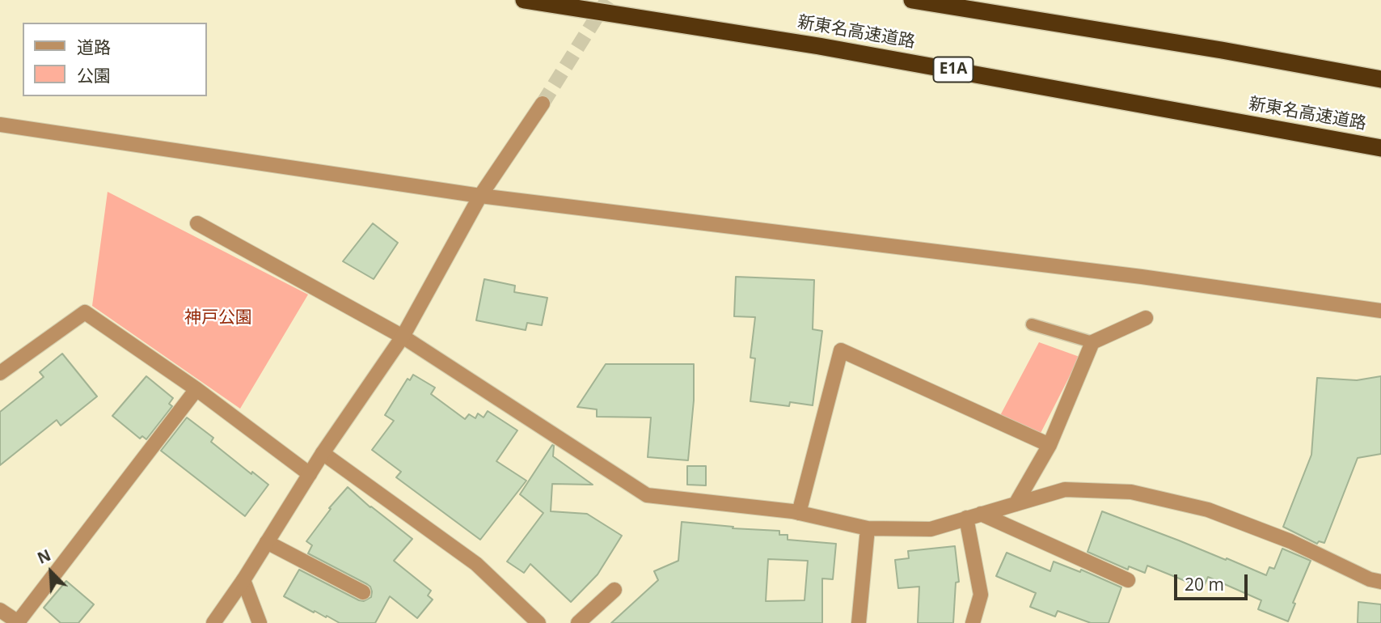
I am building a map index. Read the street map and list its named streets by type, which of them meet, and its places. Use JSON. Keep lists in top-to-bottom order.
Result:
{
  "streets": {
    "highway": ["新東名高速道路", "E1A"]
  },
  "parks": ["神戸公園"],
  "legend": ["道路", "公園"],
  "scale_bar": "20 m",
  "north": "top left"
}
